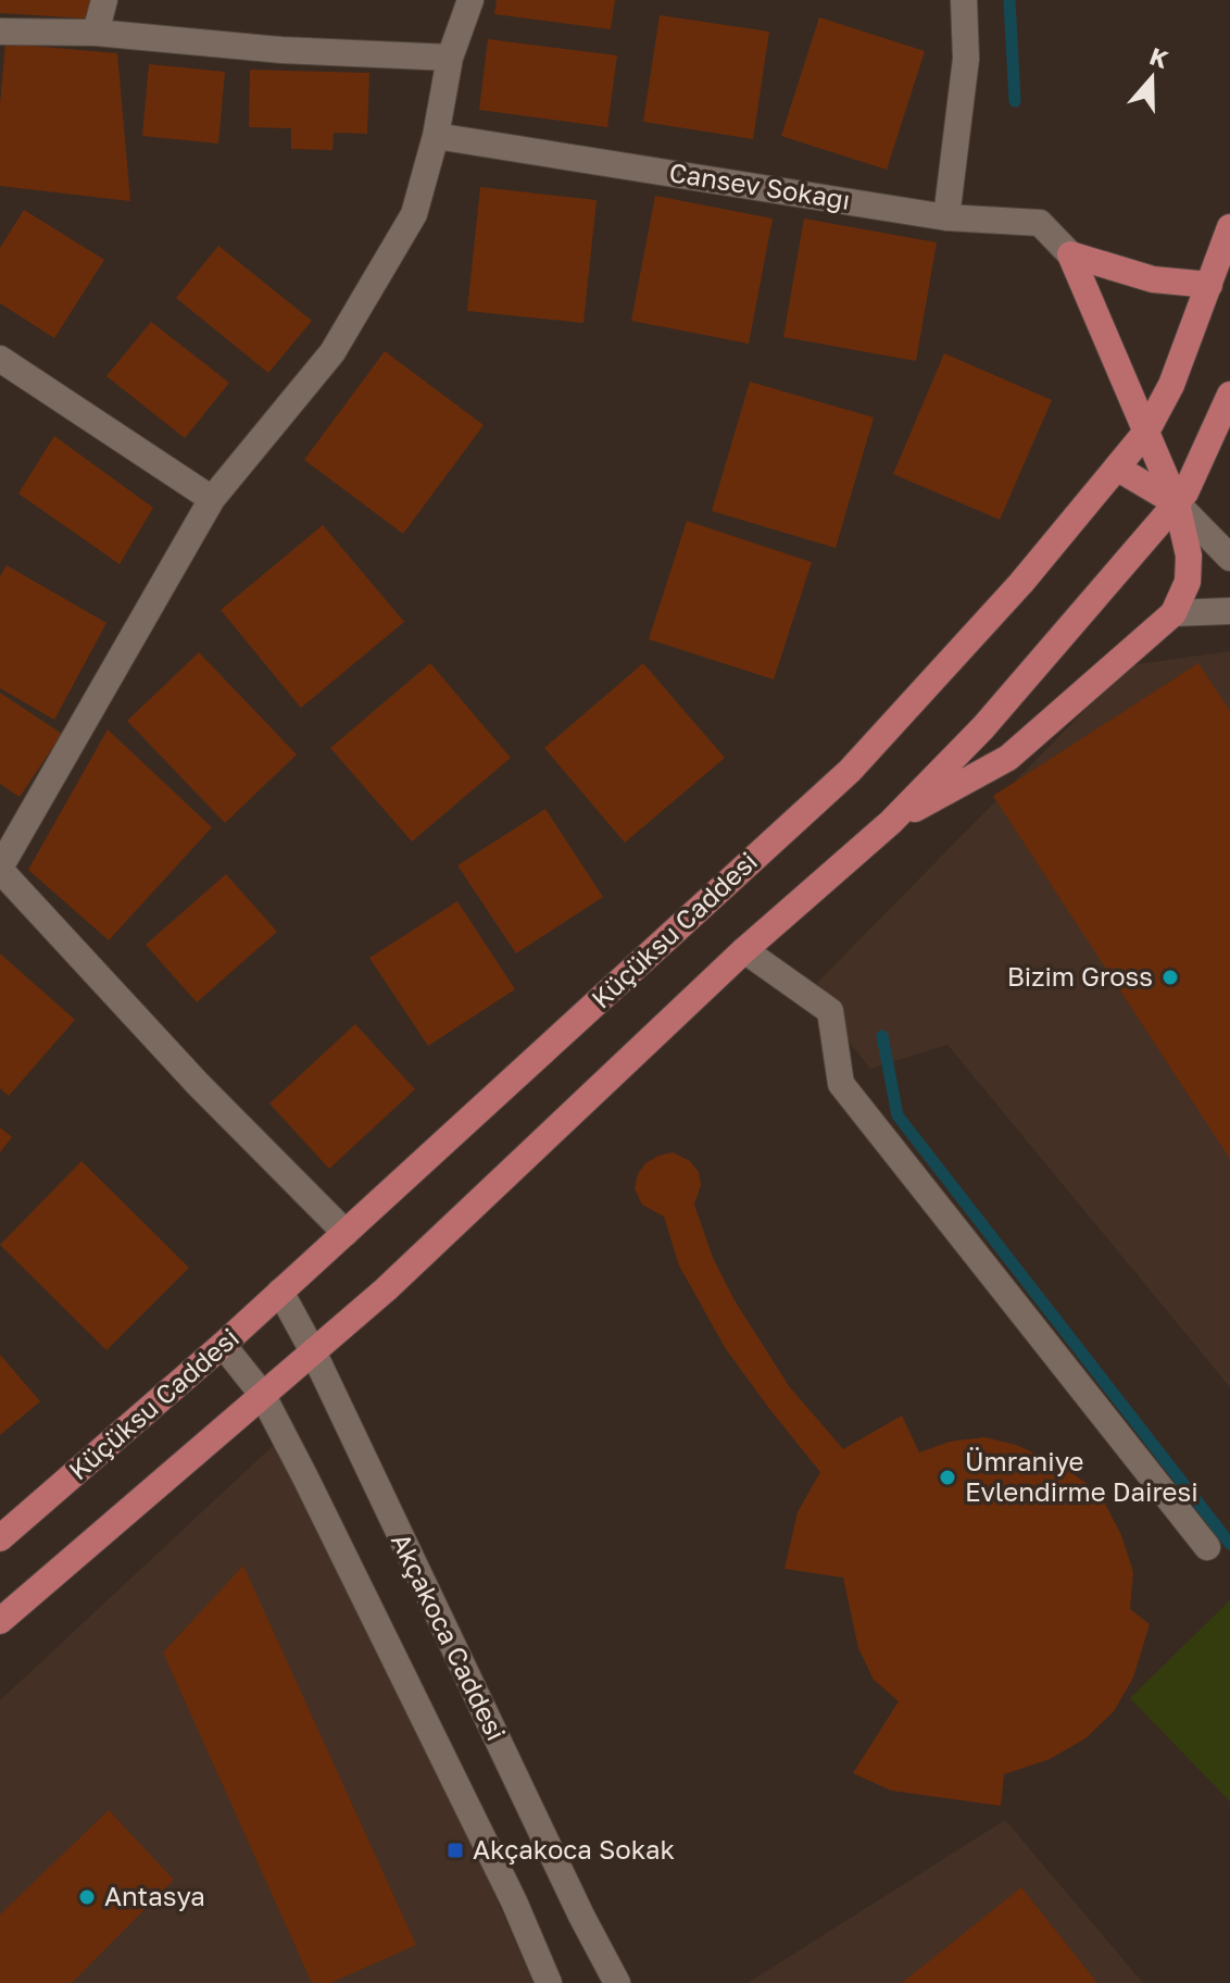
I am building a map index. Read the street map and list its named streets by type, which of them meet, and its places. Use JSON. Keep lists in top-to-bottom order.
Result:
{
  "streets": {
    "main road": ["Küçüksu Caddesi"],
    "street": ["Cansev Sokağı", "Akçakoca Caddesi"]
  },
  "crossings": [
    ["Küçüksu Caddesi", "Akçakoca Caddesi"]
  ],
  "places": {
    "other": ["Bizim Gross", "Ümraniye Evlendirme Dairesi", "Antasya"],
    "transit": ["Akçakoca Sokak"]
  },
  "north": "top"
}
